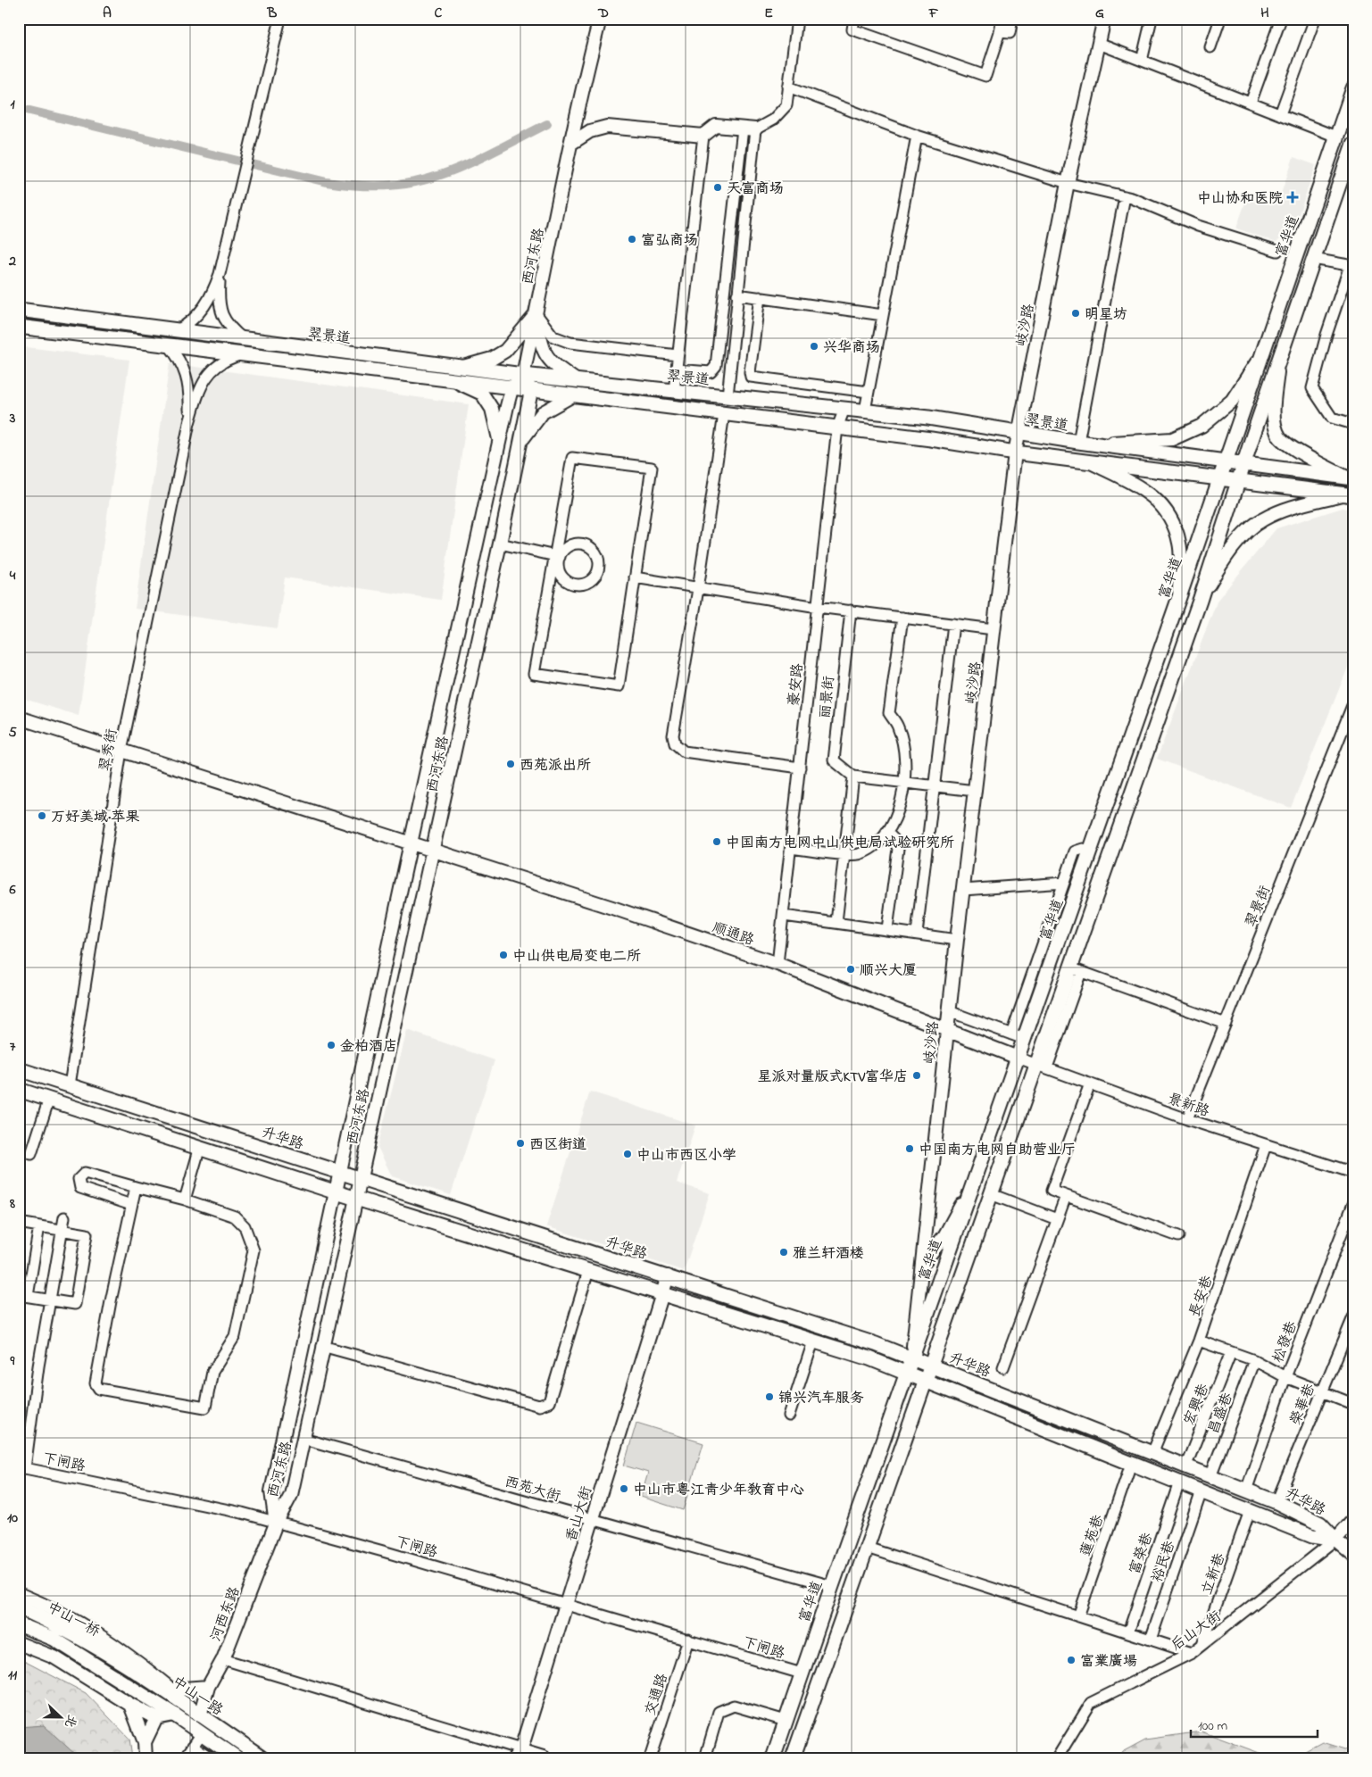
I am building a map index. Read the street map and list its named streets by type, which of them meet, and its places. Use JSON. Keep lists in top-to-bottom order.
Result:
{
  "streets": {
    "main road": [
      "富华道",
      "翠景道",
      "升华路",
      "中山一桥",
      "中山一路"
    ],
    "street": [
      "西河东路",
      "岐沙路",
      "豪安路",
      "丽景街",
      "翠秀街",
      "翠景街",
      "顺通路",
      "景新路",
      "長安巷",
      "松發巷",
      "宏興巷",
      "榮華巷",
      "昌盛巷",
      "下闸路",
      "西苑大街",
      "香山大街",
      "蓮苑巷",
      "富榮巷",
      "裕民巷",
      "立新巷",
      "河西东路",
      "后山大街",
      "交通路"
    ]
  },
  "crossings": [
    ["富华道", "岐沙路"],
    ["富华道", "翠景道"],
    ["富华道", "顺通路"],
    ["富华道", "景新路"],
    ["富华道", "升华路"],
    ["富华道", "下闸路"],
    ["富华道", "西苑大街"],
    ["西河东路", "翠景道"],
    ["西河东路", "顺通路"],
    ["西河东路", "升华路"],
    ["西河东路", "下闸路"],
    ["西河东路", "西苑大街"],
    ["西河东路", "河西东路"],
    ["岐沙路", "翠景道"],
    ["岐沙路", "顺通路"],
    ["岐沙路", "升华路"],
    ["翠景道", "豪安路"],
    ["豪安路", "顺通路"],
    ["翠秀街", "顺通路"],
    ["翠秀街", "升华路"],
    ["翠景街", "景新路"],
    ["顺通路", "景新路"],
    ["景新路", "長安巷"],
    ["升华路", "長安巷"],
    ["升华路", "松發巷"],
    ["升华路", "宏興巷"],
    ["升华路", "榮華巷"],
    ["升华路", "昌盛巷"],
    ["升华路", "香山大街"],
    ["升华路", "蓮苑巷"],
    ["升华路", "富榮巷"],
    ["升华路", "裕民巷"],
    ["升华路", "立新巷"],
    ["升华路", "后山大街"],
    ["下闸路", "香山大街"],
    ["下闸路", "河西东路"],
    ["下闸路", "交通路"],
    ["西苑大街", "香山大街"],
    ["立新巷", "后山大街"],
    ["河西东路", "中山一路"],
    ["中山一桥", "中山一路"]
  ],
  "places": {
    "other": [
      "天富商场",
      "富弘商场",
      "明星坊",
      "兴华商场",
      "西苑派出所",
      "万好美域·苹果",
      "中国南方电网中山供电局试验研究所",
      "中山供电局变电二所",
      "顺兴大厦",
      "金柏酒店",
      "星派对量版式KTV富华店",
      "西区街道",
      "中国南方电网自助营业厅",
      "中山市西区小学",
      "雅兰轩酒楼",
      "锦兴汽车服务",
      "中山市粤江青少年教育中心",
      "富業廣場"
    ],
    "health": ["中山协和医院"]
  },
  "scale_bar": "100 m",
  "north": "right",
  "grid": {
    "columns": [
      "A",
      "B",
      "C",
      "D",
      "E",
      "F",
      "G",
      "H"
    ],
    "rows": [
      "1",
      "2",
      "3",
      "4",
      "5",
      "6",
      "7",
      "8",
      "9",
      "10",
      "11"
    ]
  }
}
